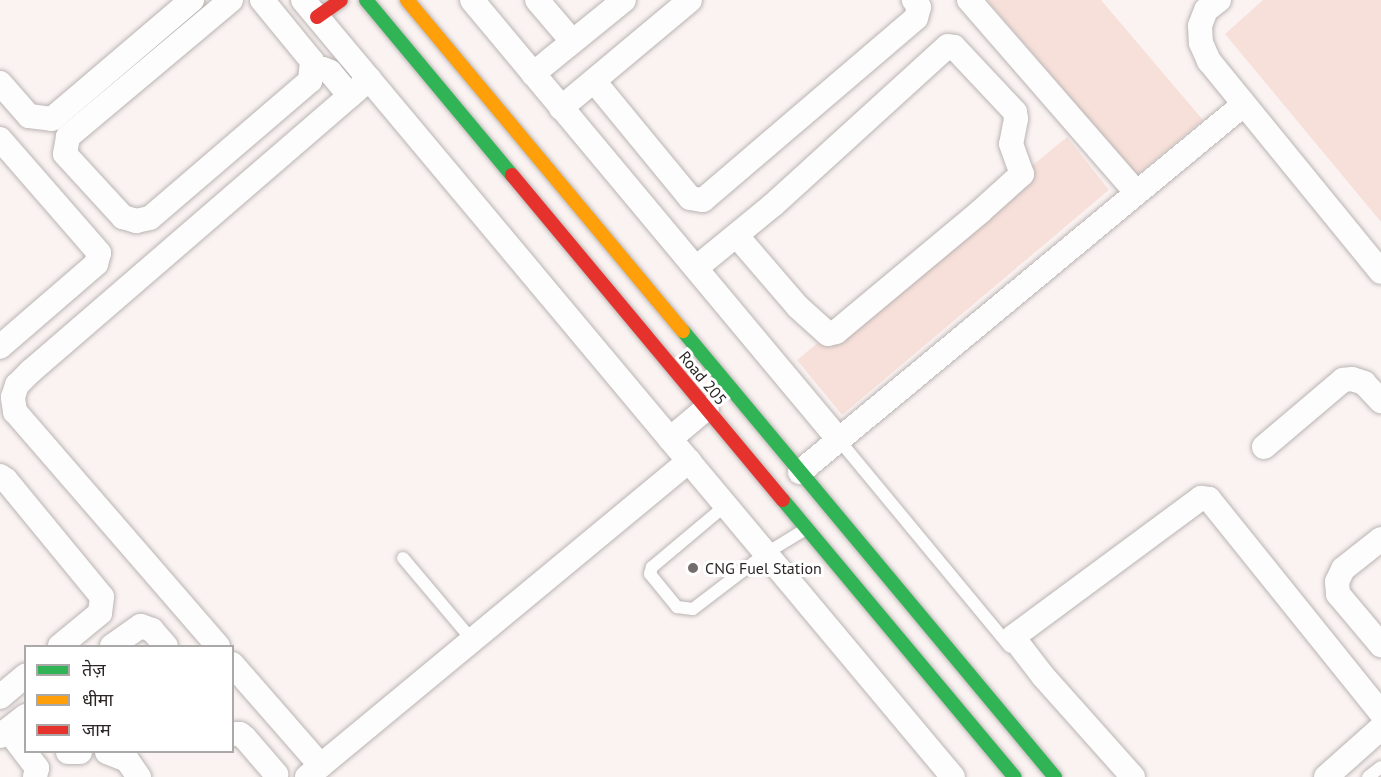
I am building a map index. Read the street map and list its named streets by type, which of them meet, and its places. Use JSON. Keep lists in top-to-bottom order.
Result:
{
  "streets": {
    "main road": ["Road 205"]
  },
  "places": ["CNG Fuel Station"],
  "legend": ["तेज़", "धीमा", "जाम"]
}
